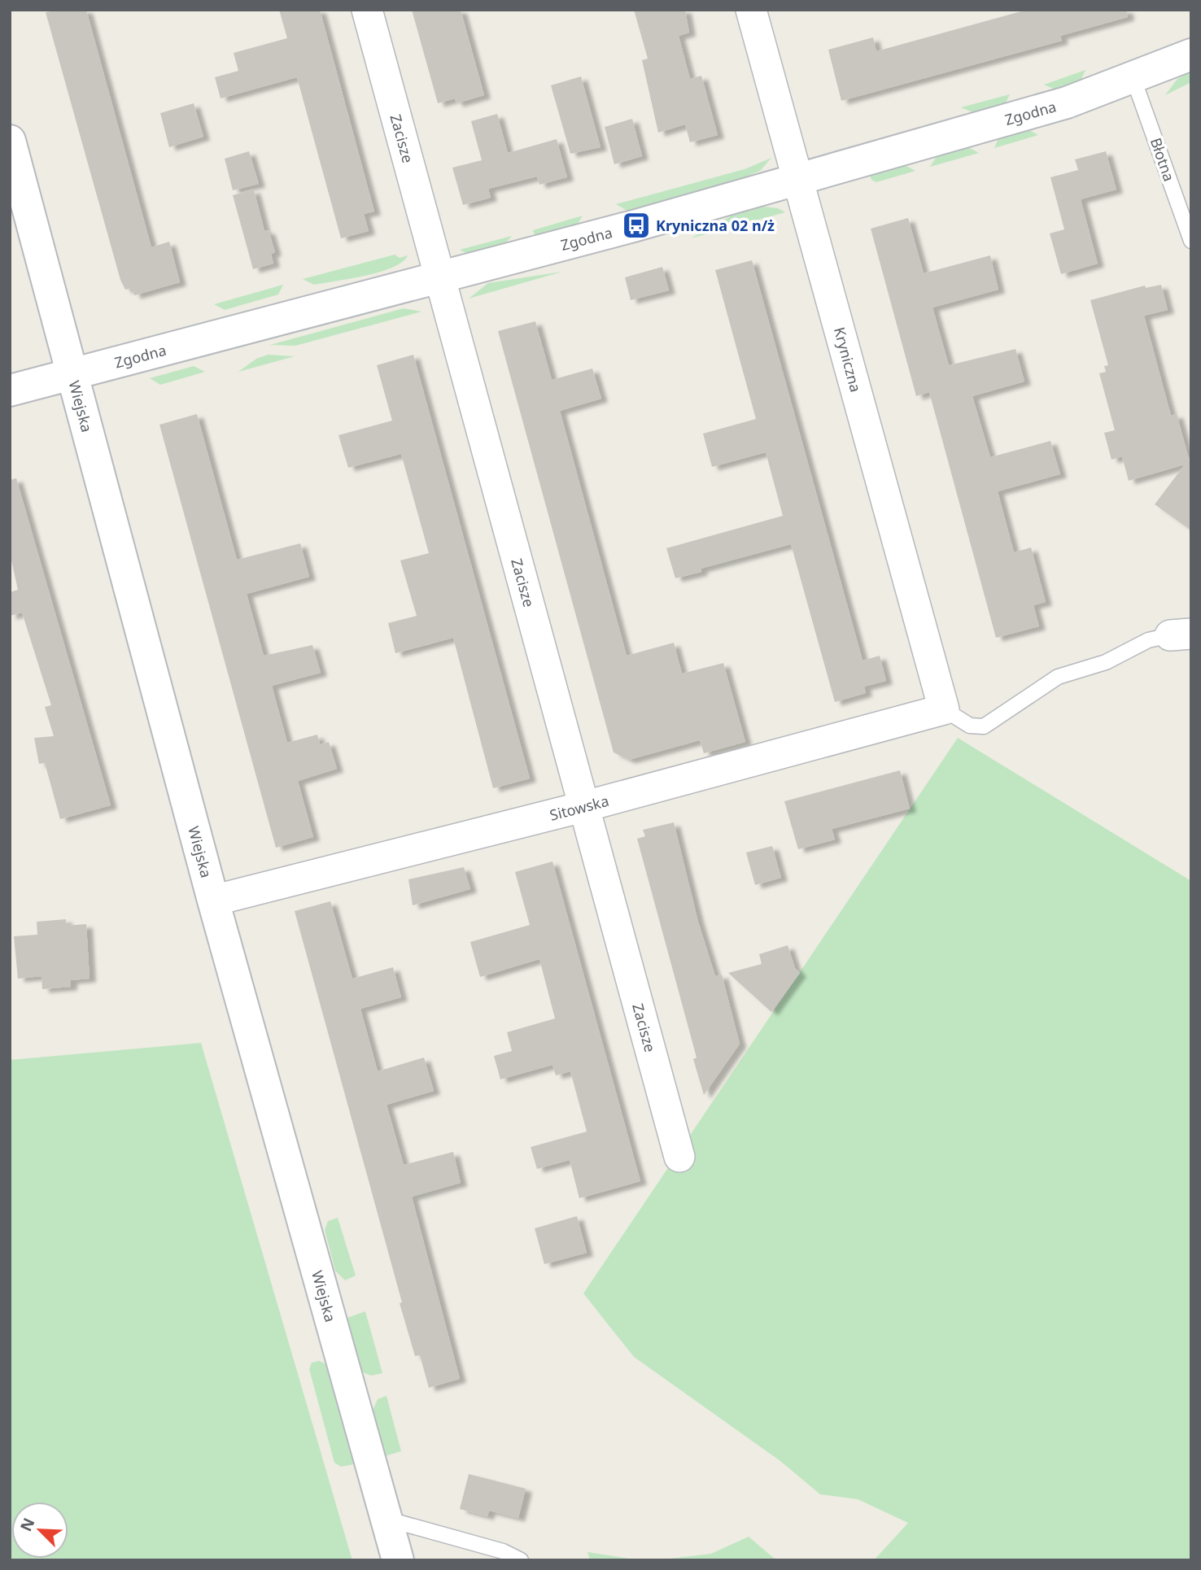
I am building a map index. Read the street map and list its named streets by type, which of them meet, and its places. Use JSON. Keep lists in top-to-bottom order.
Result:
{
  "streets": {
    "street": [
      "Zgodna",
      "Zacisze",
      "Kryniczna",
      "Wiejska",
      "Sitowska"
    ],
    "lane": ["Błotna"]
  },
  "crossings": [
    ["Zgodna", "Zacisze"],
    ["Zgodna", "Błotna"],
    ["Zgodna", "Kryniczna"],
    ["Zgodna", "Wiejska"],
    ["Zacisze", "Sitowska"],
    ["Kryniczna", "Sitowska"],
    ["Wiejska", "Sitowska"]
  ],
  "places": {
    "bus stop": ["Kryniczna 02 n/ż"]
  },
  "north": "top left"
}
